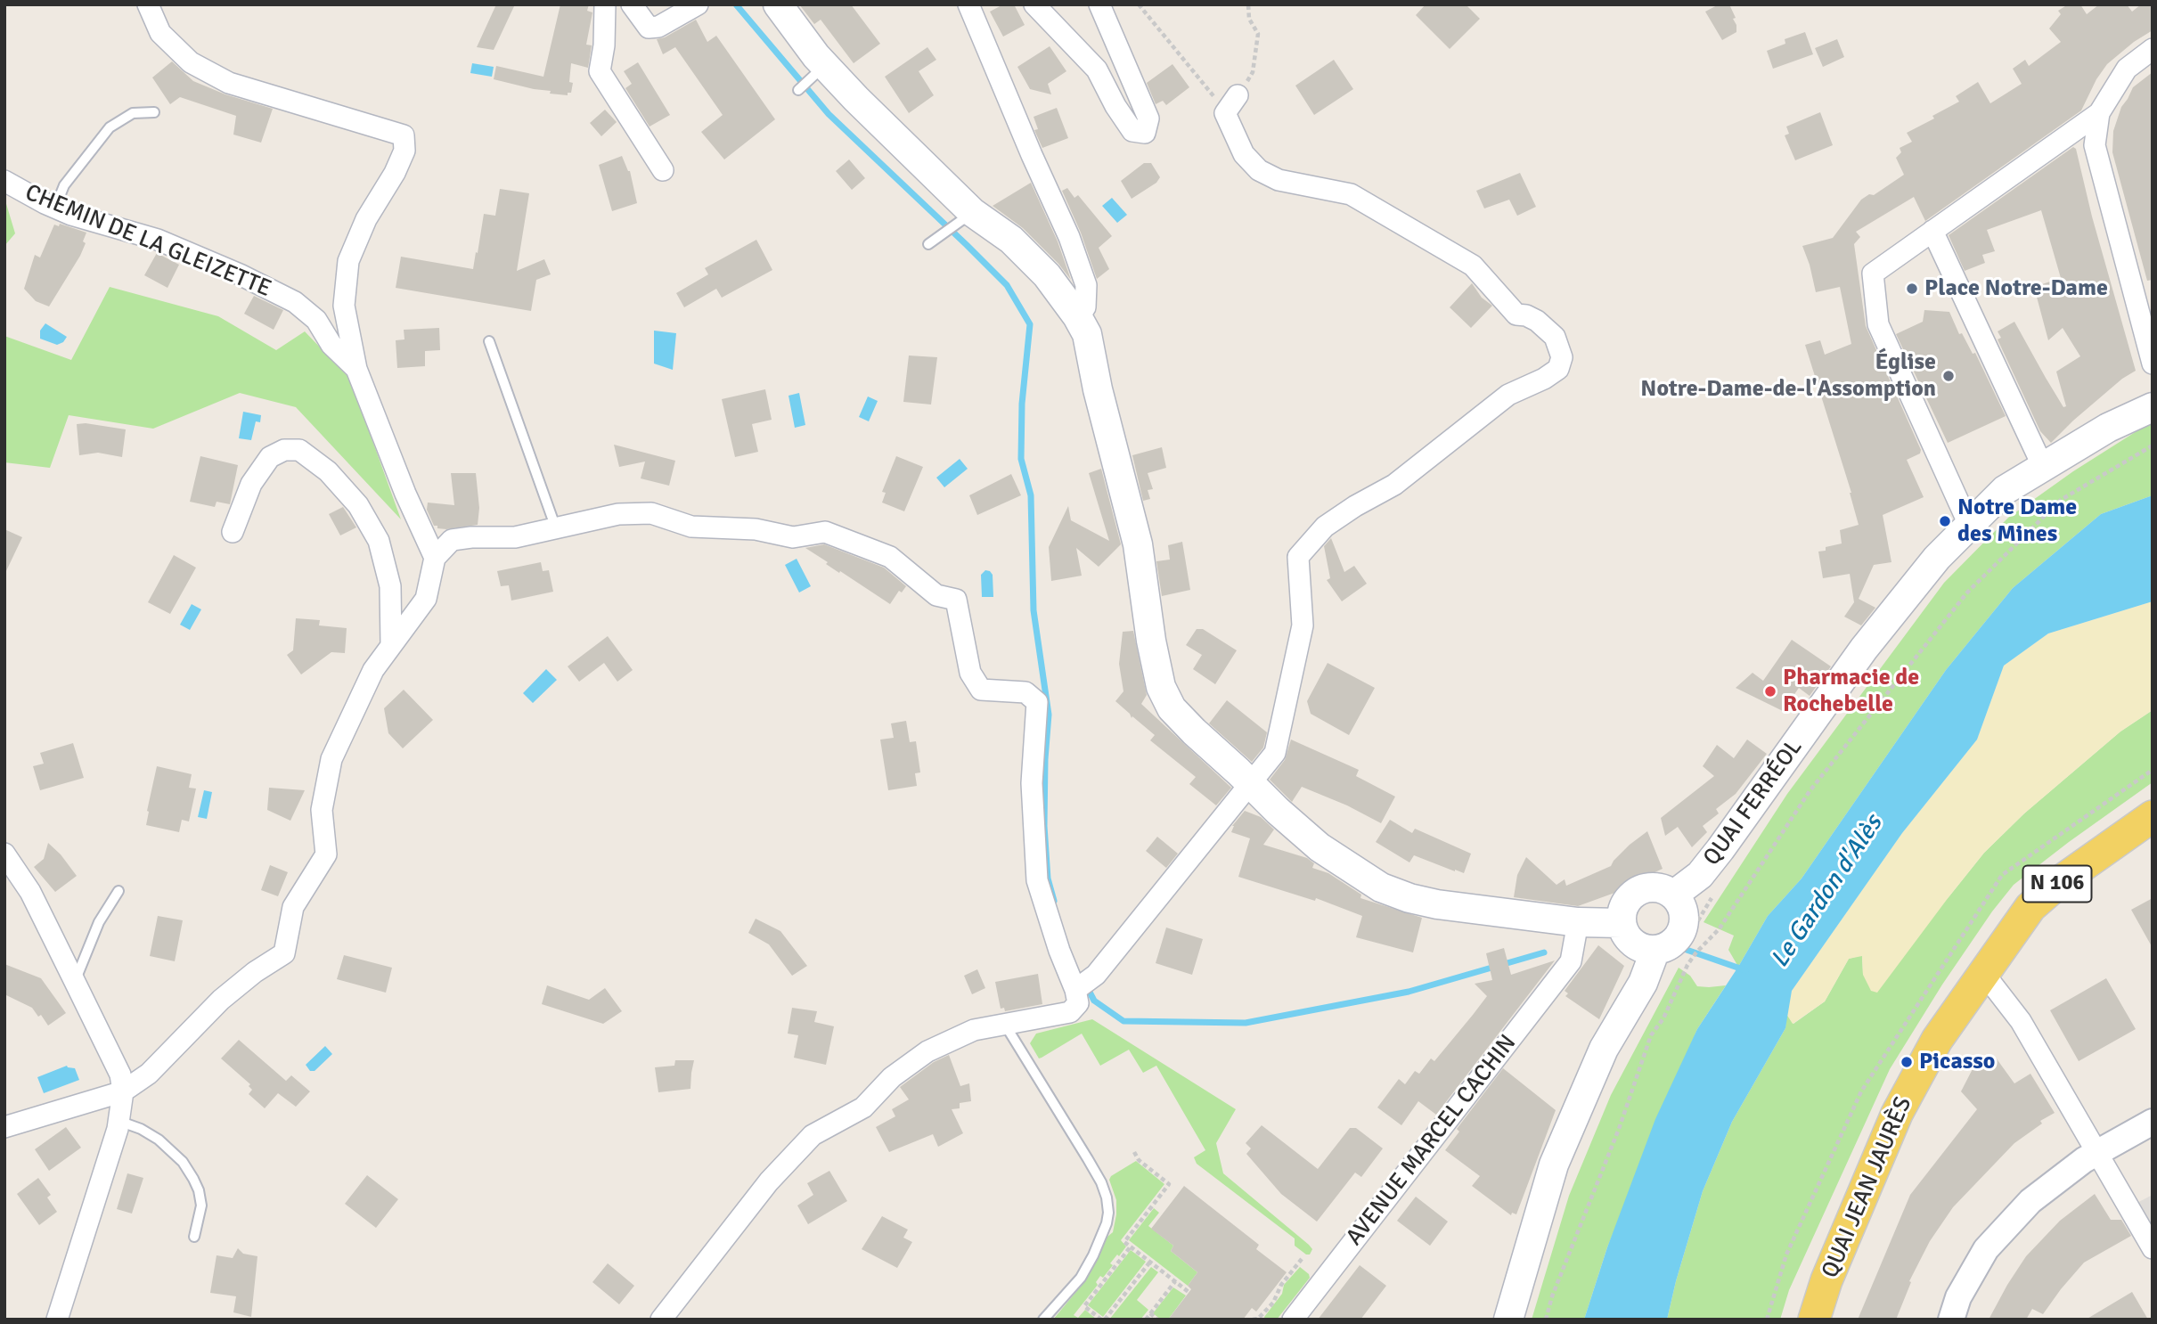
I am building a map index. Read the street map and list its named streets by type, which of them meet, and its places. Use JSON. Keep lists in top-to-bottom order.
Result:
{
  "streets": {
    "main road": ["QUAI FERRÉOL", "N 106", "QUAI JEAN JAURÈS"],
    "street": ["CHEMIN DE LA GLEIZETTE", "AVENUE MARCEL CACHIN"]
  },
  "water": ["Le Gardon d'Alès"],
  "places": [
    "Place Notre-Dame",
    "Église Notre-Dame-de-l'Assomption",
    "Notre Dame des Mines",
    "Pharmacie de Rochebelle",
    "Picasso"
  ]
}
